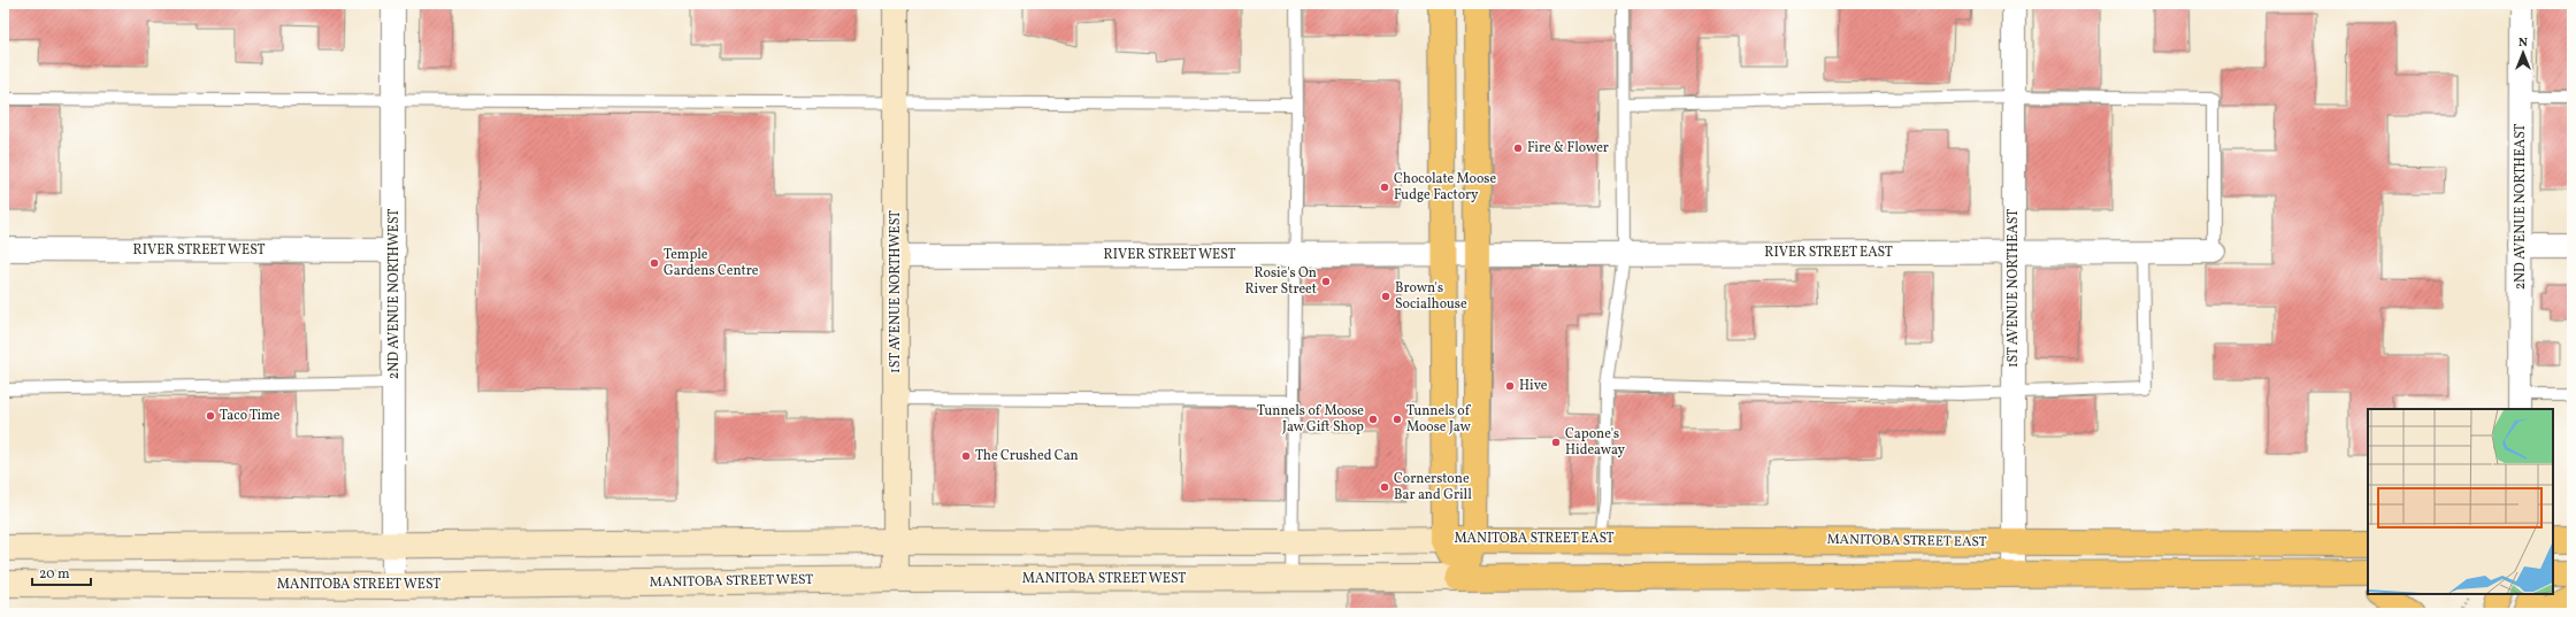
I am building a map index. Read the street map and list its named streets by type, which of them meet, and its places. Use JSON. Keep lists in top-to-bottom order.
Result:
{
  "streets": {
    "main road": ["1ST AVENUE NORTHWEST", "MANITOBA STREET EAST", "MANITOBA STREET WEST"],
    "street": [
      "2ND AVENUE NORTHEAST",
      "RIVER STREET WEST",
      "RIVER STREET EAST",
      "1ST AVENUE NORTHEAST",
      "2ND AVENUE NORTHWEST"
    ]
  },
  "crossings": [
    ["RIVER STREET WEST", "RIVER STREET EAST"],
    ["RIVER STREET WEST", "1ST AVENUE NORTHWEST"],
    ["RIVER STREET WEST", "2ND AVENUE NORTHWEST"],
    ["RIVER STREET EAST", "1ST AVENUE NORTHEAST"],
    ["1ST AVENUE NORTHEAST", "MANITOBA STREET EAST"],
    ["1ST AVENUE NORTHWEST", "MANITOBA STREET WEST"],
    ["2ND AVENUE NORTHWEST", "MANITOBA STREET WEST"]
  ],
  "places": [
    "Fire & Flower",
    "Chocolate Moose Fudge Factory",
    "Temple Gardens Centre",
    "Rosie's On River Street",
    "Brown's Socialhouse",
    "Hive",
    "Taco Time",
    "Tunnels of Moose Jaw Gift Shop",
    "Tunnels of Moose Jaw",
    "Capone's Hideaway",
    "The Crushed Can",
    "Cornerstone Bar and Grill"
  ],
  "scale_bar": "20 m",
  "north": "top"
}
